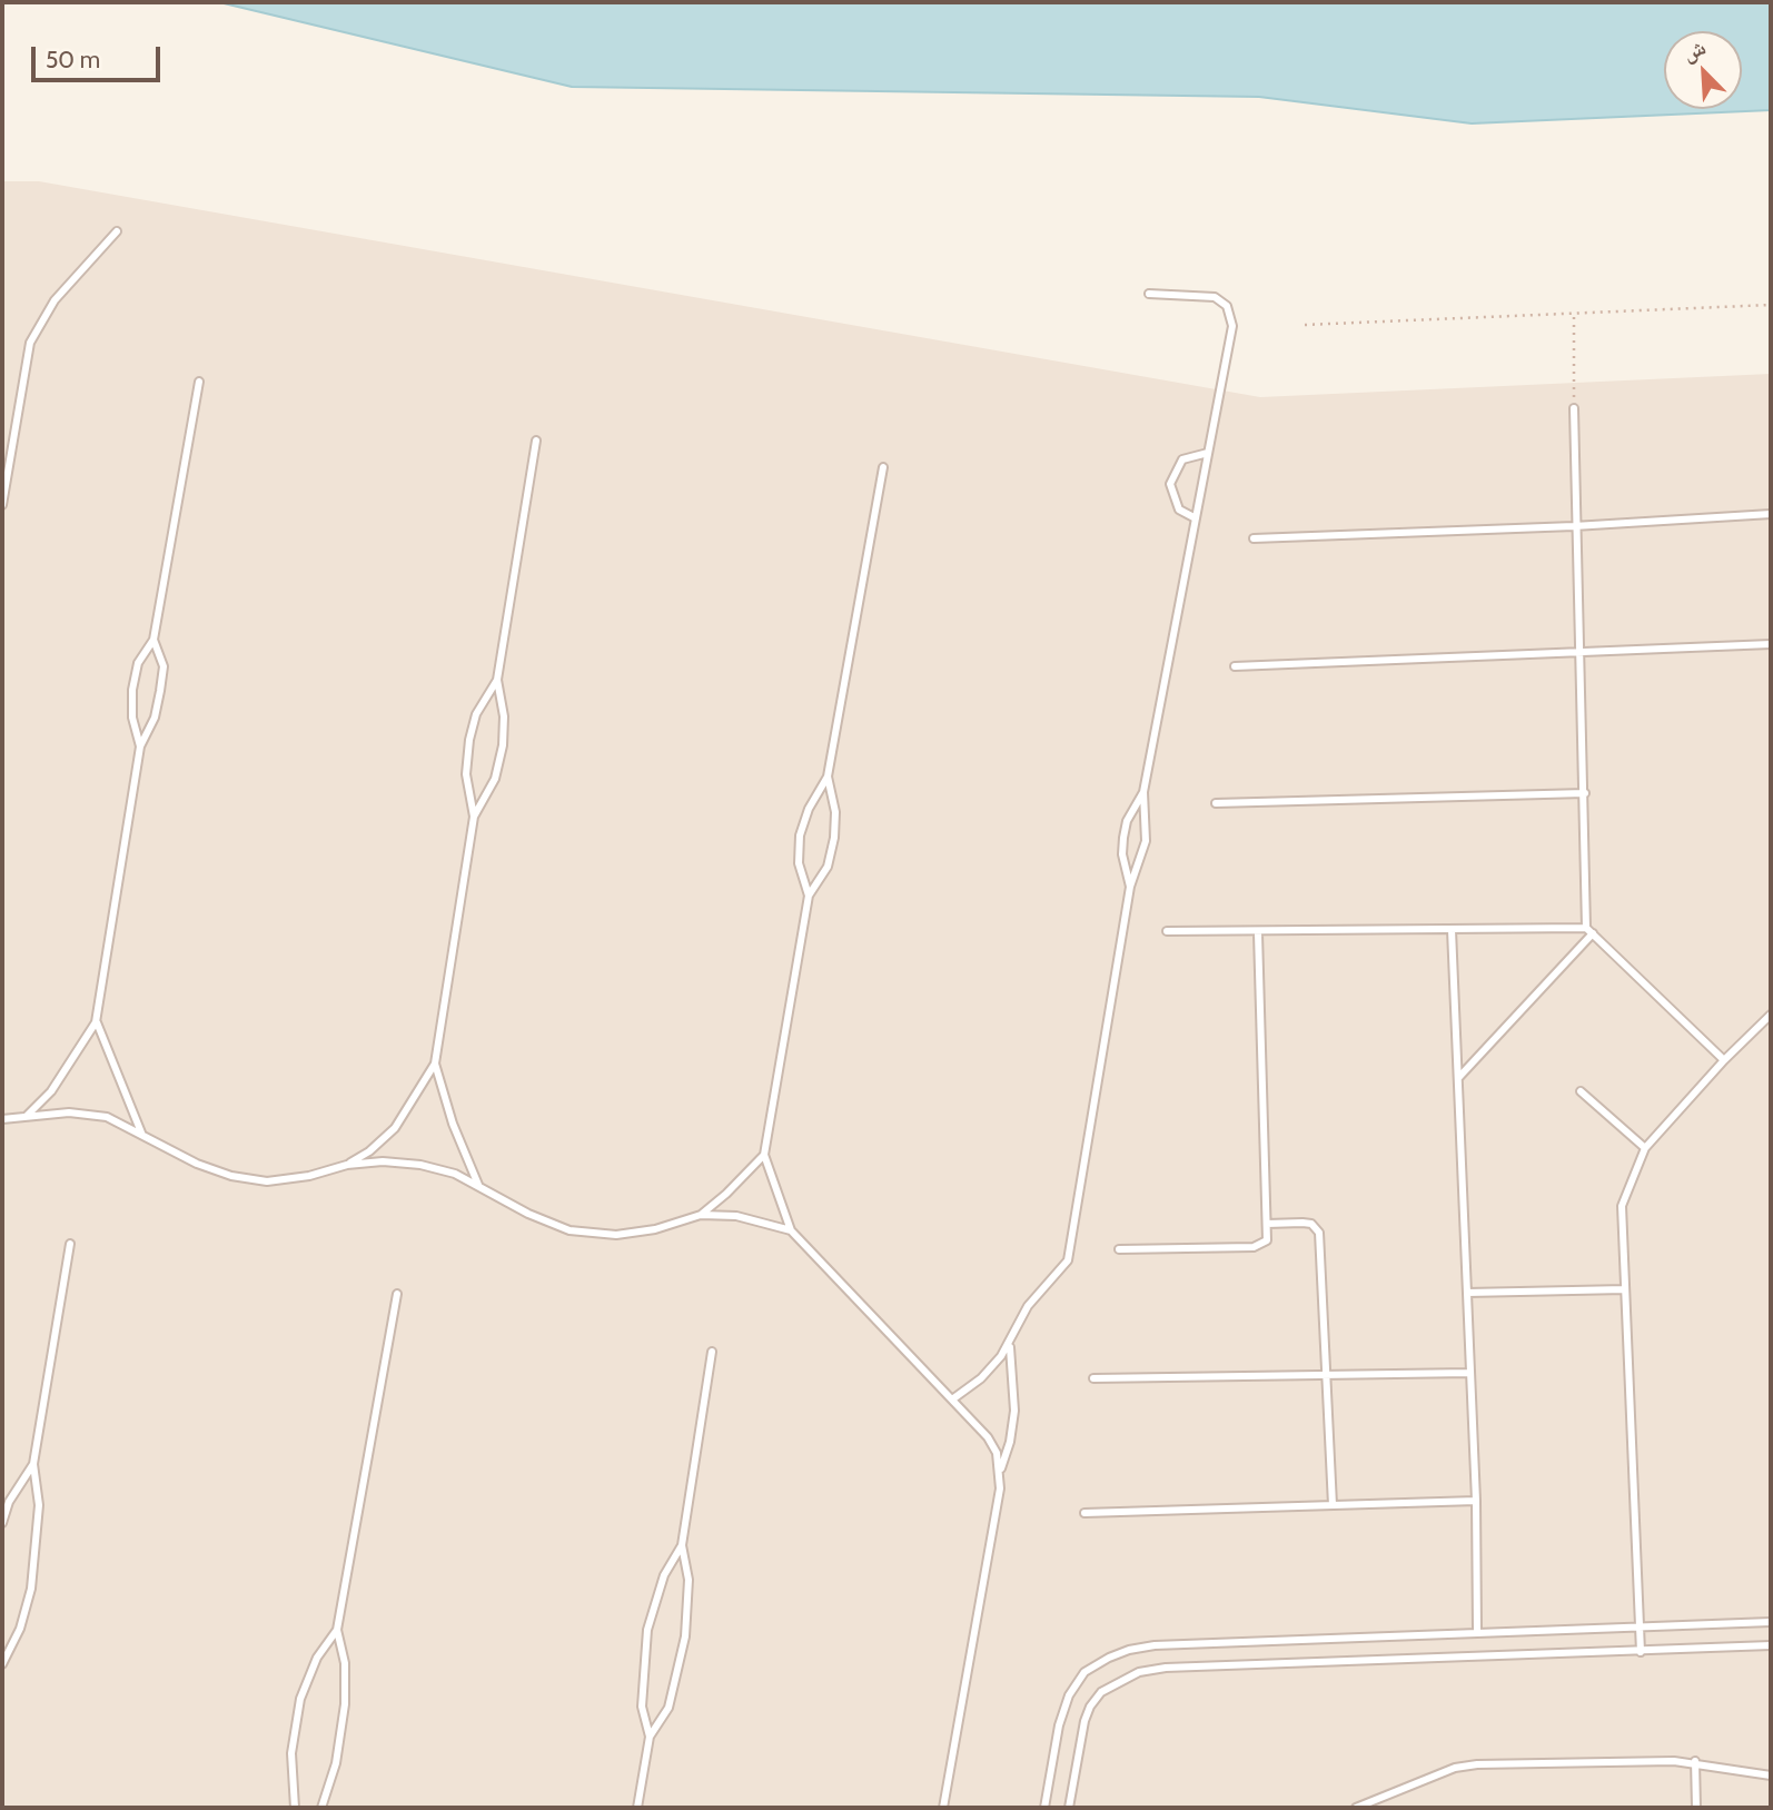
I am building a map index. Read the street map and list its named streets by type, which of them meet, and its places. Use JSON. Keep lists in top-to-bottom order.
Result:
{
  "scale_bar": "50 m",
  "north": "top left"
}
